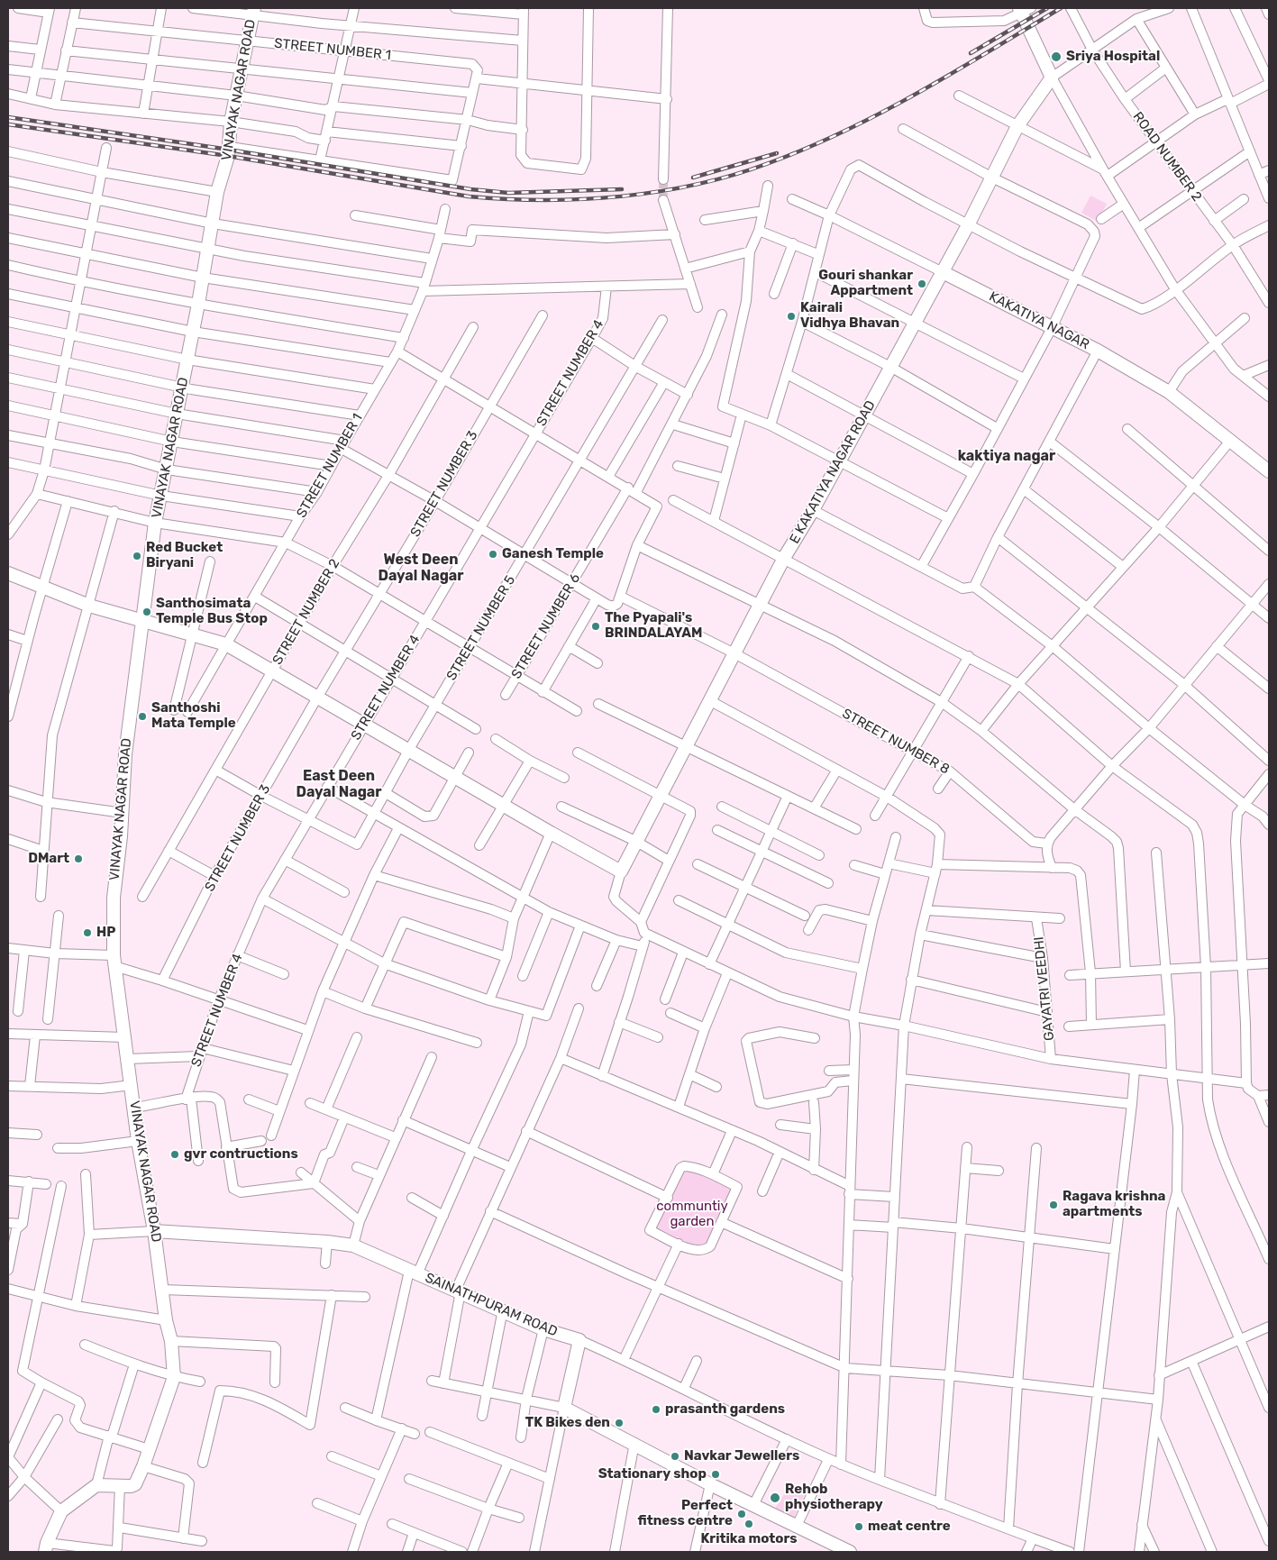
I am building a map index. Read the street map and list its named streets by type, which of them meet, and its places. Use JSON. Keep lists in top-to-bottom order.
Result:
{
  "streets": {
    "street": [
      "STREET NUMBER 1",
      "VINAYAK NAGAR ROAD",
      "ROAD NUMBER 2",
      "KAKATIYA NAGAR",
      "STREET NUMBER 4",
      "E KAKATIYA NAGAR ROAD",
      "STREET NUMBER 3",
      "STREET NUMBER 2",
      "STREET NUMBER 6",
      "STREET NUMBER 5",
      "STREET NUMBER 8",
      "GAYATRI VEEDHI",
      "SAINATHPURAM ROAD"
    ]
  },
  "crossings": [
    ["STREET NUMBER 1", "VINAYAK NAGAR ROAD"],
    ["VINAYAK NAGAR ROAD", "SAINATHPURAM ROAD"],
    ["KAKATIYA NAGAR", "E KAKATIYA NAGAR ROAD"],
    ["STREET NUMBER 4", "STREET NUMBER 5"],
    ["E KAKATIYA NAGAR ROAD", "STREET NUMBER 8"]
  ],
  "districts": ["kaktiya nagar", "West Deen Dayal Nagar", "East Deen Dayal Nagar"],
  "parks": ["communtiy garden"],
  "places": [
    "Sriya Hospital",
    "Gouri shankar Appartment",
    "Kairali Vidhya Bhavan",
    "Ganesh Temple",
    "Red Bucket Biryani",
    "Santhosimata Temple Bus Stop",
    "The Pyapali's BRINDALAYAM",
    "Santhoshi Mata Temple",
    "DMart",
    "HP",
    "gvr contructions",
    "Ragava krishna apartments",
    "prasanth gardens",
    "TK Bikes den",
    "Navkar Jewellers",
    "Stationary shop",
    "Rehob physiotherapy",
    "Perfect fitness centre",
    "Kritika motors",
    "meat centre"
  ]
}
